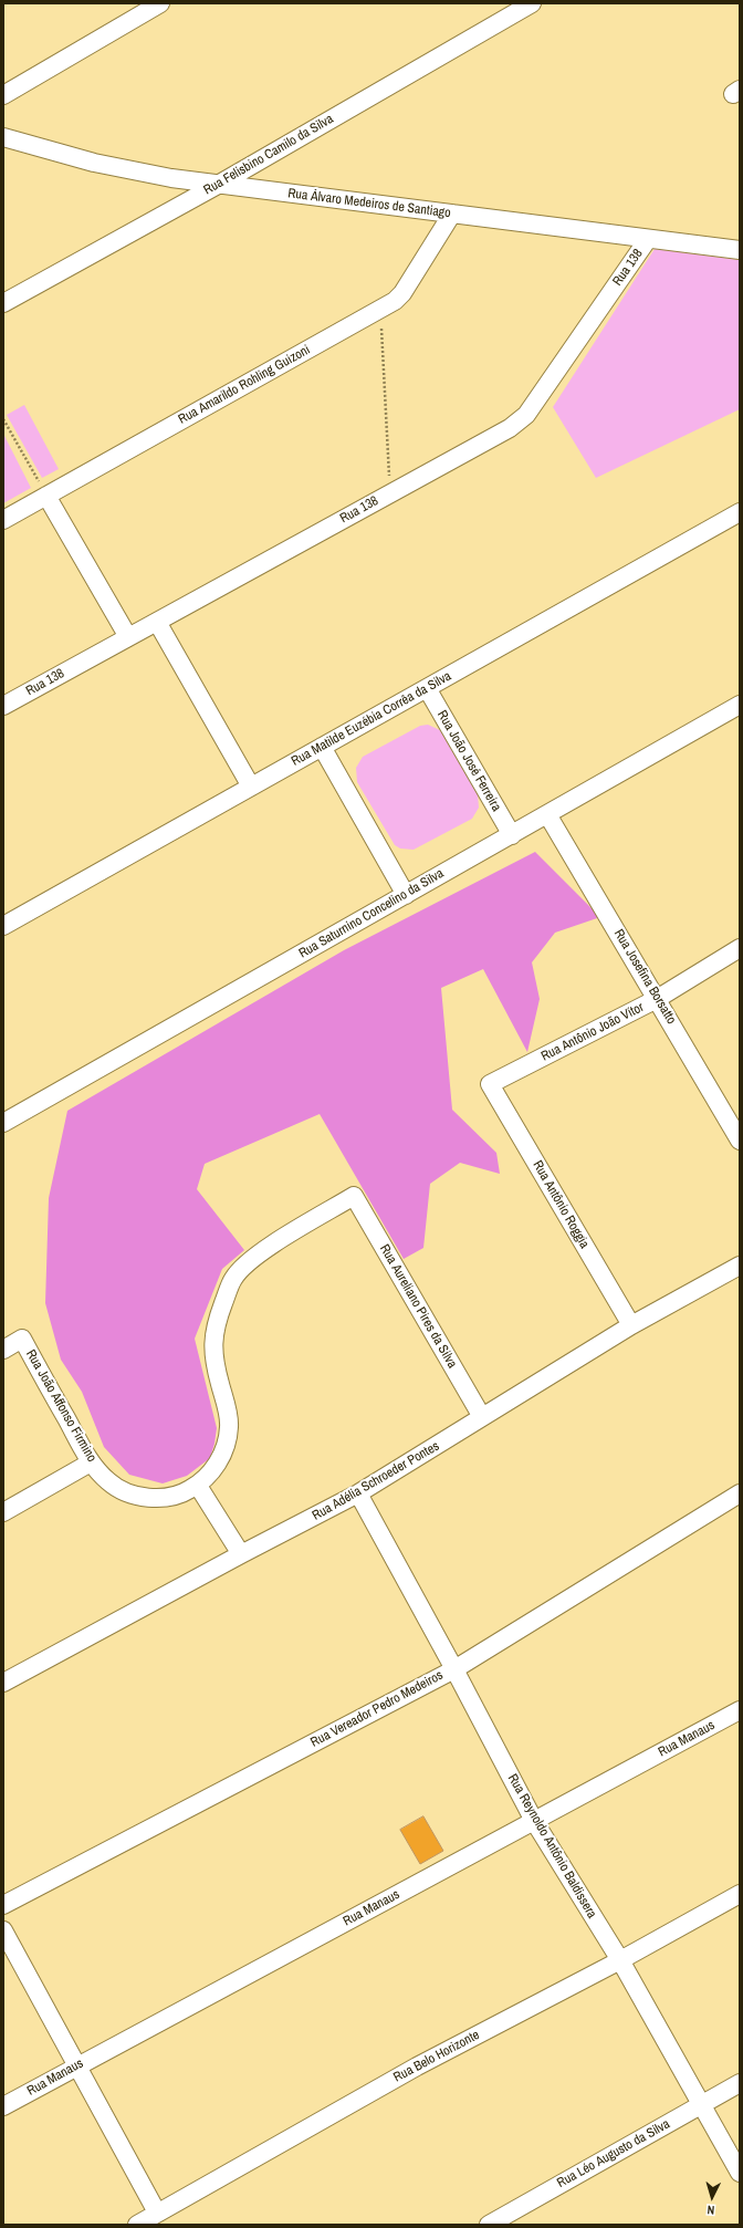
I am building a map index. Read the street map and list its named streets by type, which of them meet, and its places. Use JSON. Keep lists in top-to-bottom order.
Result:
{
  "streets": {
    "street": [
      "Rua Felisbino Camilo da Silva",
      "Rua Álvaro Medeiros de Santiago",
      "Rua 138",
      "Rua Amarildo Rohling Guizoni",
      "Rua Matilde Euzébia Corrêa da Silva",
      "Rua João José Ferreira",
      "Rua Saturnino Concelino da Silva",
      "Rua Josefina Borsatto",
      "Rua Antônio João Vítor",
      "Rua Antônio Roggia",
      "Rua Aureliano Pires da Silva",
      "Rua João Affonso Firmino",
      "Rua Adélia Schroeder Pontes",
      "Rua Vereador Pedro Medeiros",
      "Rua Manaus",
      "Rua Reynoldo Antônio Baldissera",
      "Rua Belo Horizonte",
      "Rua Léo Augusto da Silva"
    ]
  },
  "crossings": [
    ["Rua Felisbino Camilo da Silva", "Rua Álvaro Medeiros de Santiago"],
    ["Rua Álvaro Medeiros de Santiago", "Rua 138"],
    ["Rua Álvaro Medeiros de Santiago", "Rua Amarildo Rohling Guizoni"],
    ["Rua Matilde Euzébia Corrêa da Silva", "Rua João José Ferreira"],
    ["Rua João José Ferreira", "Rua Saturnino Concelino da Silva"],
    ["Rua Saturnino Concelino da Silva", "Rua Josefina Borsatto"],
    ["Rua Josefina Borsatto", "Rua Antônio João Vítor"],
    ["Rua Antônio João Vítor", "Rua Antônio Roggia"],
    ["Rua Antônio Roggia", "Rua Adélia Schroeder Pontes"],
    ["Rua Aureliano Pires da Silva", "Rua João Affonso Firmino"],
    ["Rua Aureliano Pires da Silva", "Rua Adélia Schroeder Pontes"],
    ["Rua Adélia Schroeder Pontes", "Rua Reynoldo Antônio Baldissera"],
    ["Rua Vereador Pedro Medeiros", "Rua Reynoldo Antônio Baldissera"],
    ["Rua Manaus", "Rua Reynoldo Antônio Baldissera"],
    ["Rua Reynoldo Antônio Baldissera", "Rua Belo Horizonte"],
    ["Rua Reynoldo Antônio Baldissera", "Rua Léo Augusto da Silva"]
  ],
  "north": "bottom"
}
